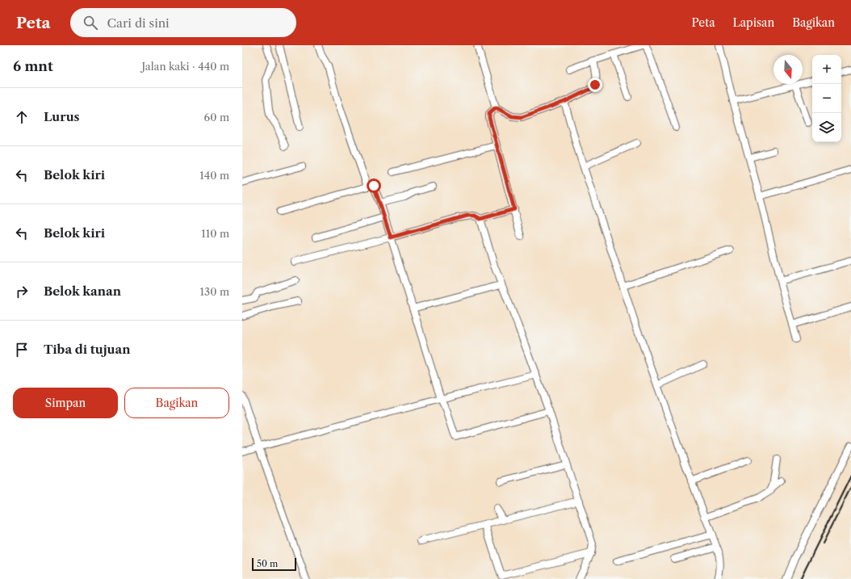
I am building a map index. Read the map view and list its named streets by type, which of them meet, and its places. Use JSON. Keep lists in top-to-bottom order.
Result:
{
  "scale_bar": "50 m",
  "north": "bottom",
  "page": {
    "header": "Peta",
    "search": "Cari di sini",
    "nav": ["Peta", "Lapisan", "Bagikan"],
    "heading": ["6 mnt", "Jalan kaki · 440 m"],
    "map_buttons": ["+", "−"],
    "list": [
      ["Lurus", "60 m"],
      ["Belok kiri", "140 m"],
      ["Belok kiri", "110 m"],
      ["Belok kanan", "130 m"],
      "Tiba di tujuan"
    ],
    "buttons": ["Simpan", "Bagikan"],
    "scale": "50 m"
  }
}
